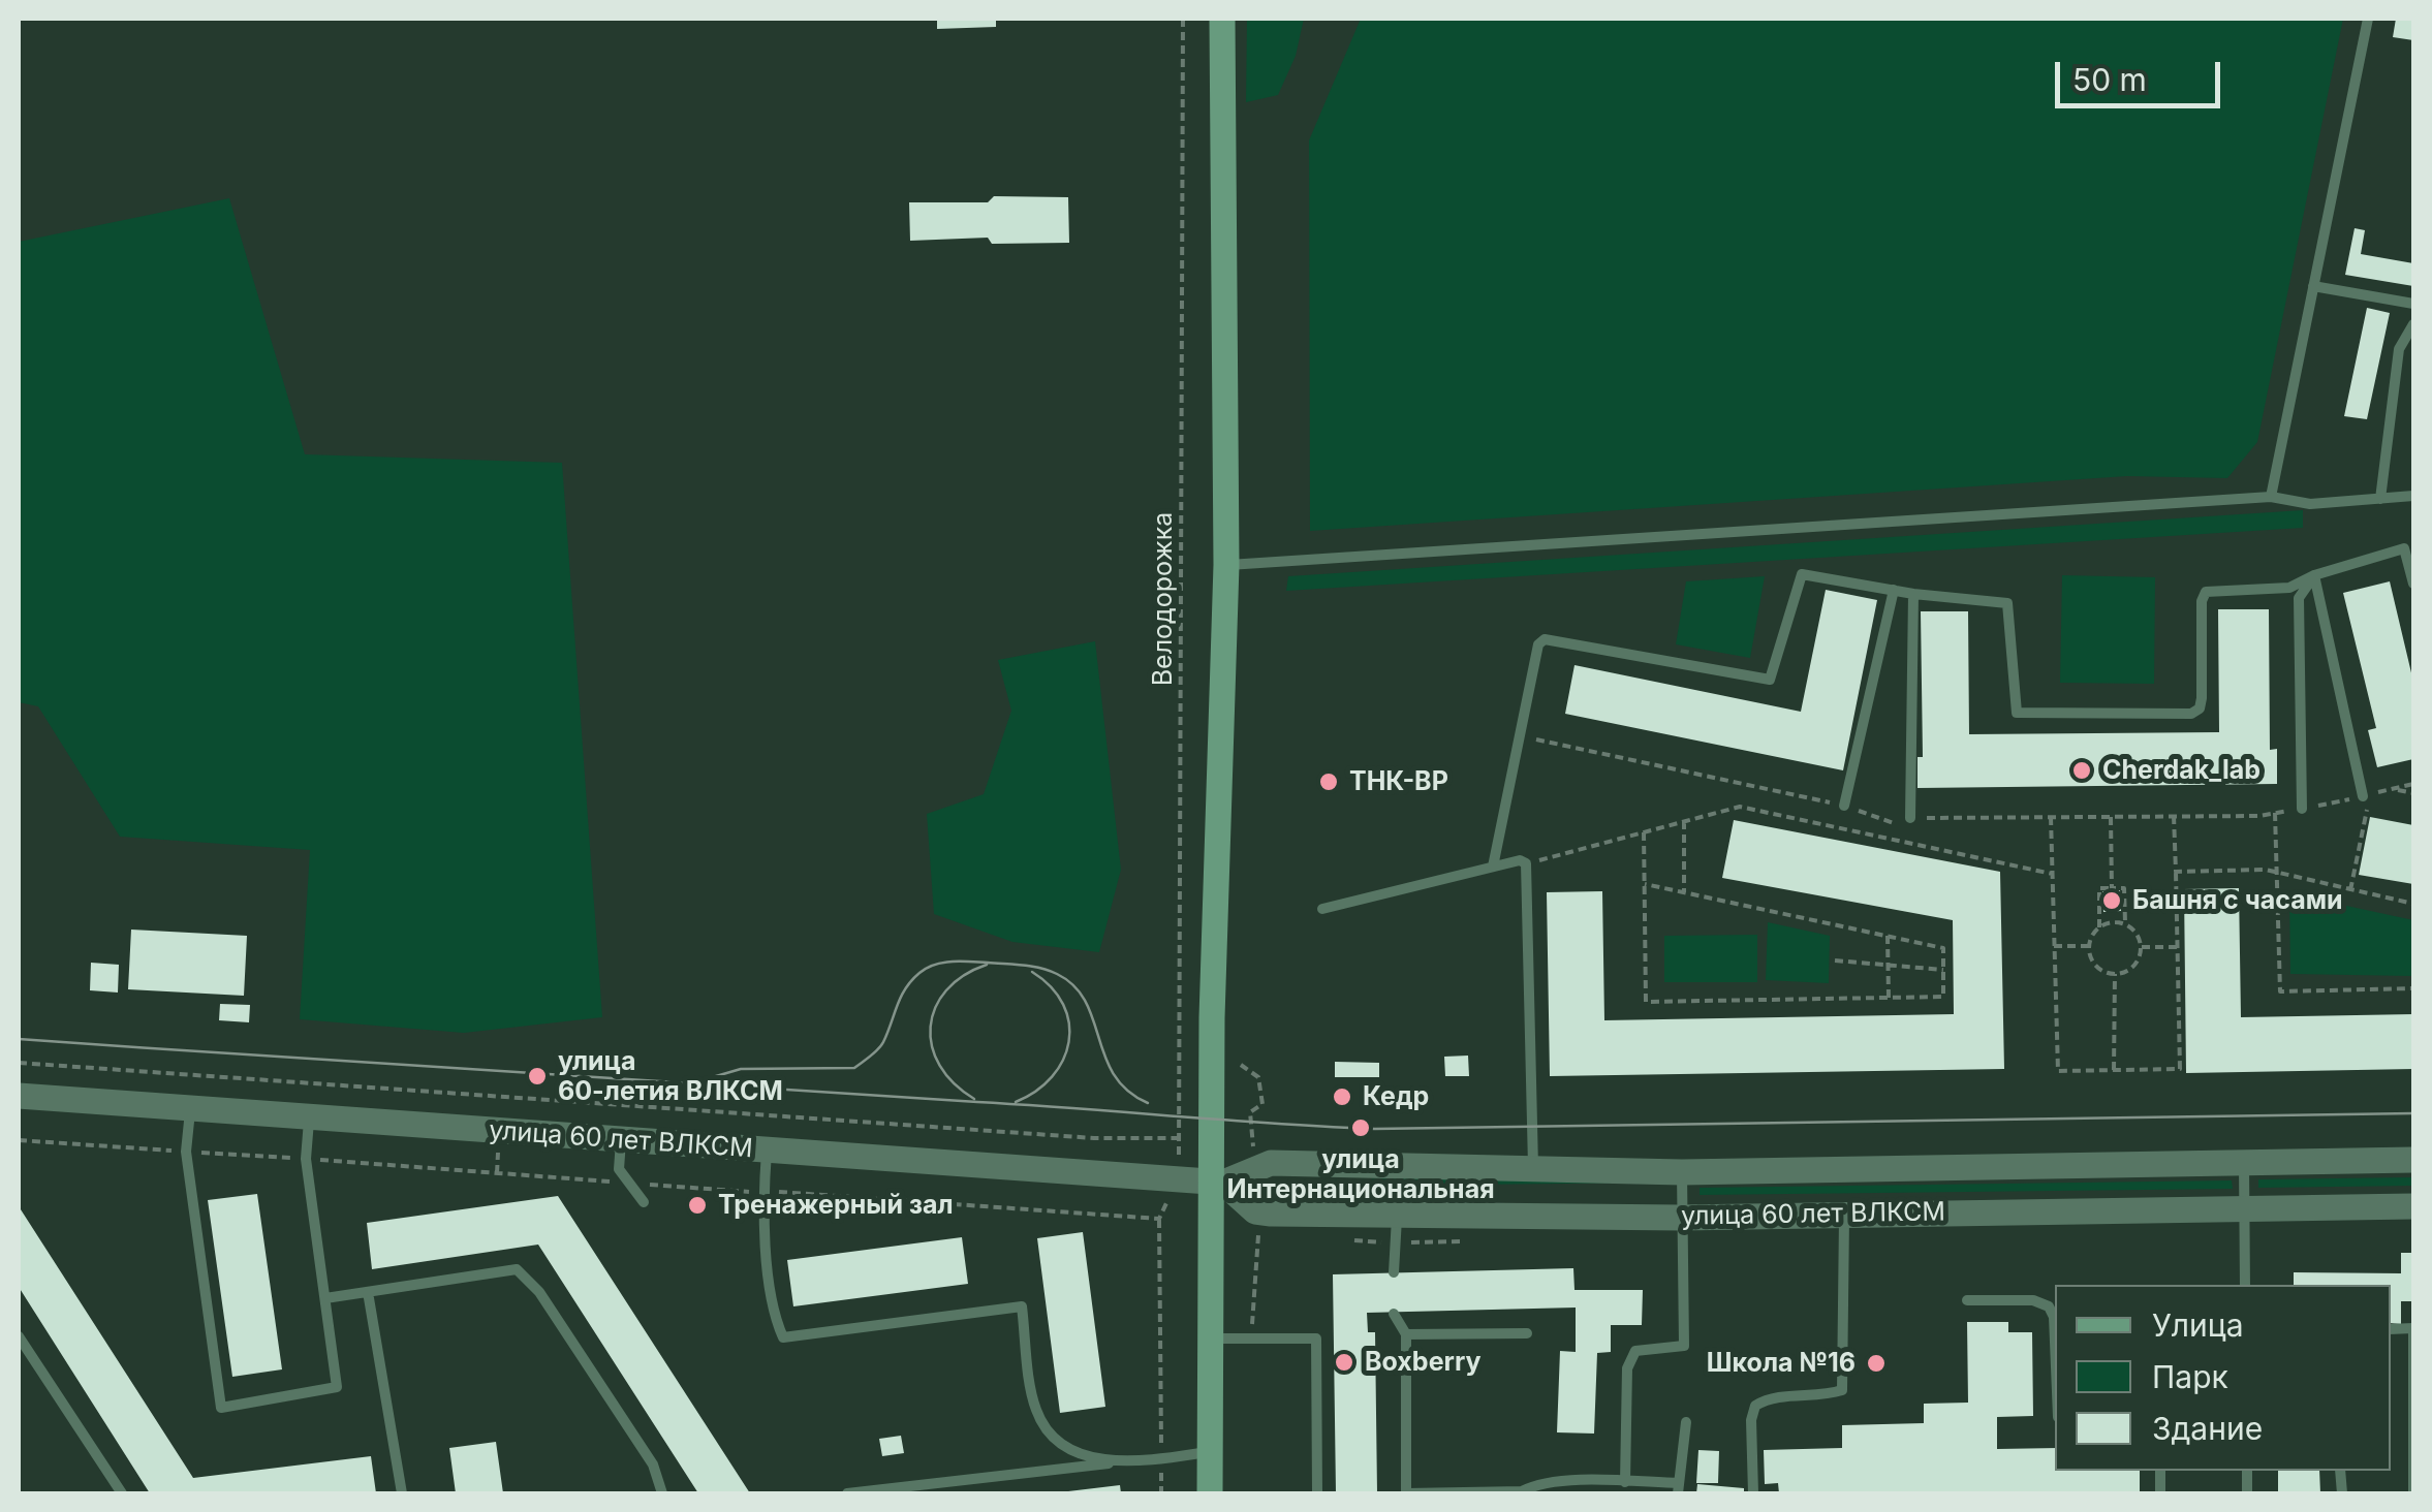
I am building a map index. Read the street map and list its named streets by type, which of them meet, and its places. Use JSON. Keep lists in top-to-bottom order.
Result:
{
  "streets": {
    "street": ["улица 60 лет ВЛКСМ"],
    "path": ["Велодорожка"]
  },
  "crossings": [
    ["Велодорожка", "улица 60 лет ВЛКСМ"]
  ],
  "places": [
    "Cherdak_lab",
    "ТНК-ВР",
    "Башня с часами",
    "улица 60-летия ВЛКСМ",
    "Кедр",
    "улица Интернациональная",
    "Тренажерный зал",
    "Boxberry",
    "Школа №16"
  ],
  "legend": ["Улица", "Парк", "Здание"],
  "scale_bar": "50 m"
}
